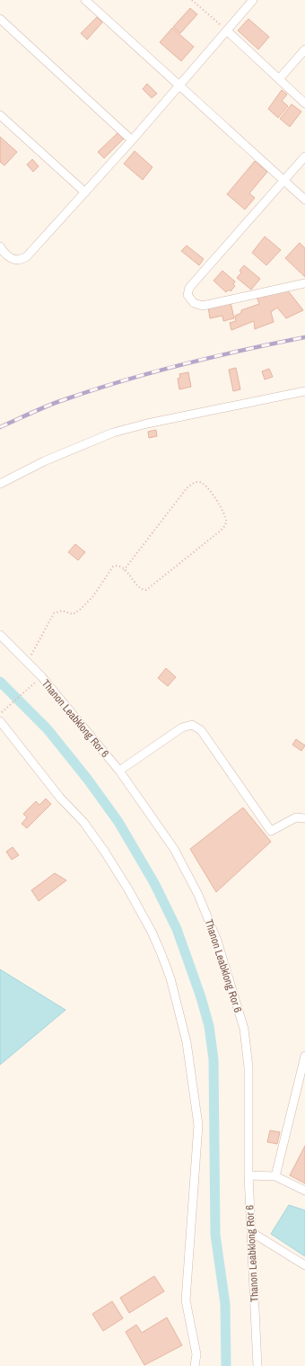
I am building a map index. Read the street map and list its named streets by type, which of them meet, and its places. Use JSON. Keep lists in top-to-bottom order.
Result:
{
  "streets": {
    "street": ["Thanon Leabklong Ror 6"]
  }
}
